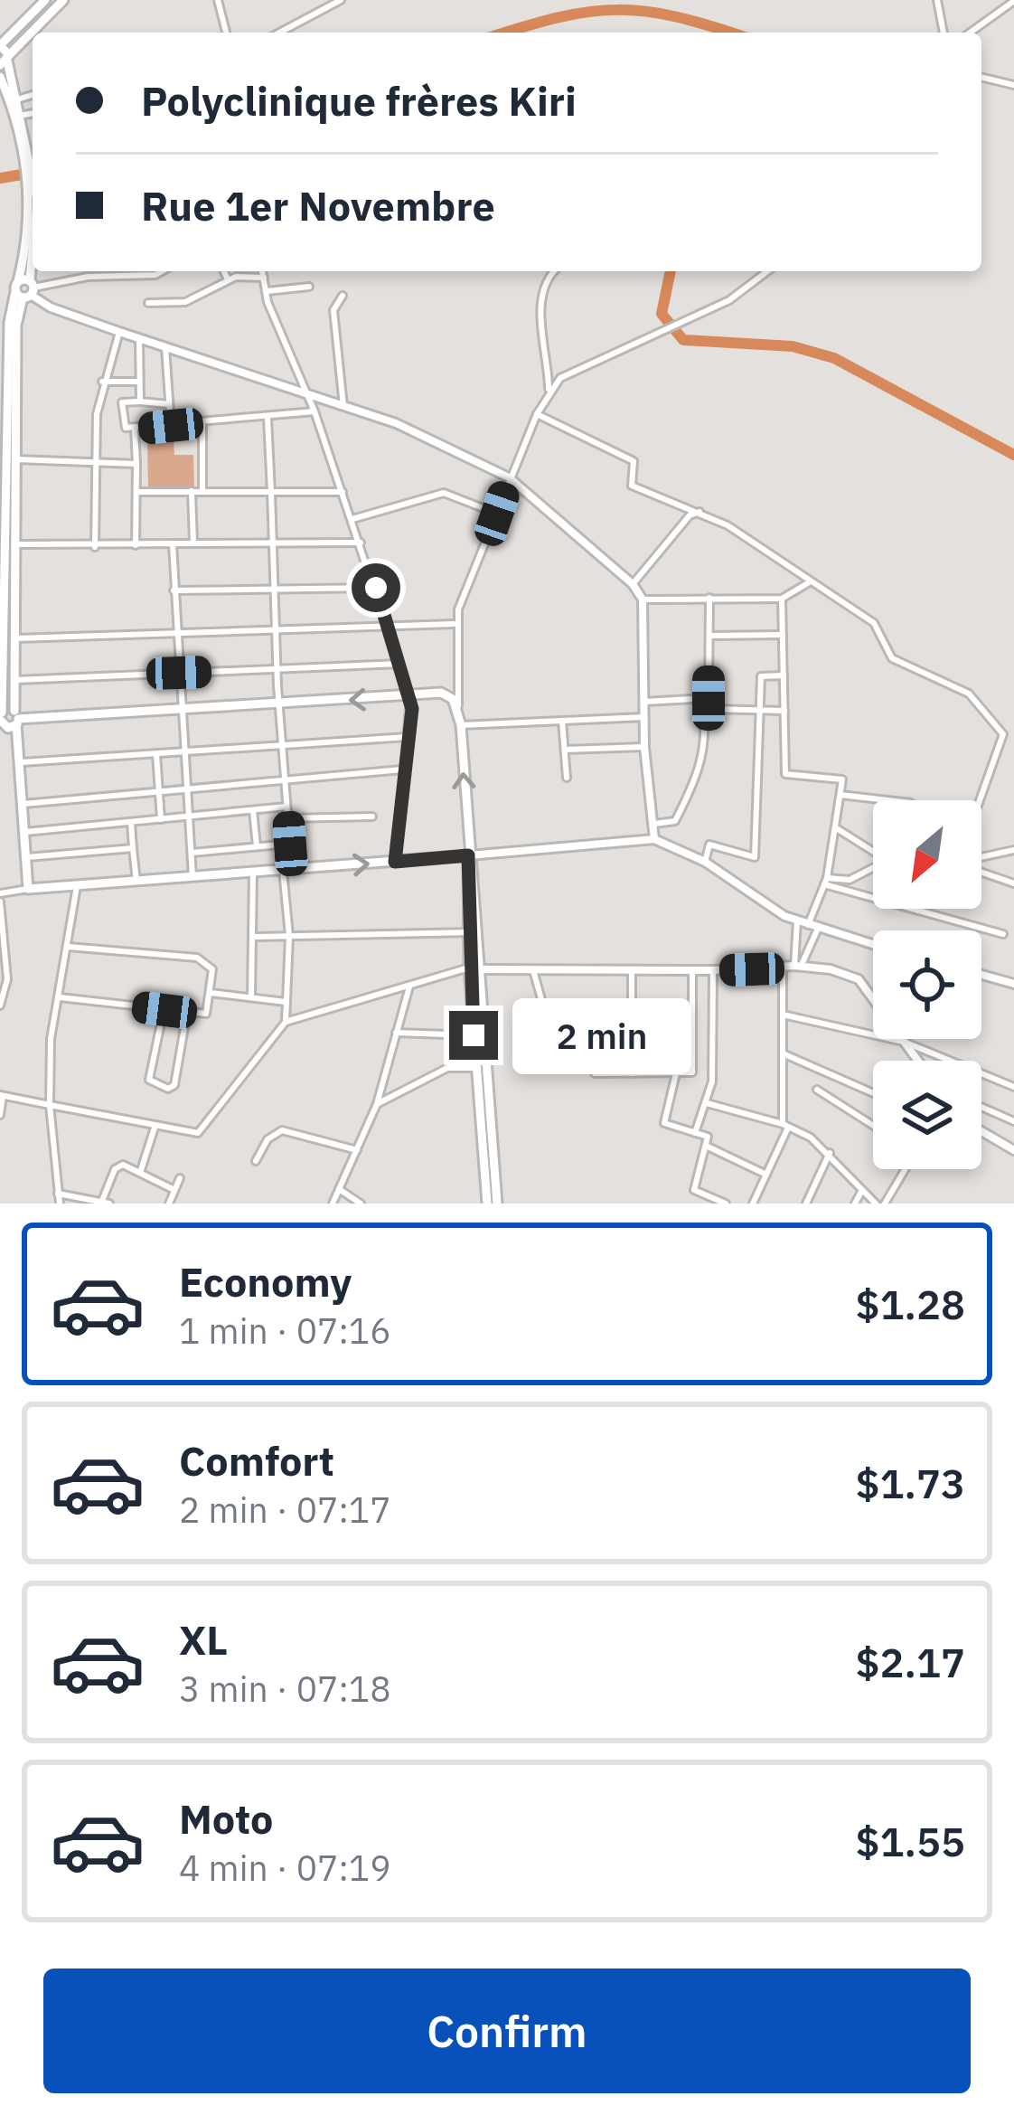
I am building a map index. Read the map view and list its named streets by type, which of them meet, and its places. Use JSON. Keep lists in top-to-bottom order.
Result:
{
  "north": "bottom left",
  "page": {
    "banner": ["Polyclinique frères Kiri", "Rue 1er Novembre"],
    "bubble": "2 min",
    "list": [
      {
        "name": "Economy",
        "note": "1 min · 07:16",
        "value": "$1.28"
      },
      {
        "name": "Comfort",
        "note": "2 min · 07:17",
        "value": "$1.73"
      },
      {
        "name": "XL",
        "note": "3 min · 07:18",
        "value": "$2.17"
      },
      {
        "name": "Moto",
        "note": "4 min · 07:19",
        "value": "$1.55"
      }
    ],
    "buttons": "Confirm"
  }
}
